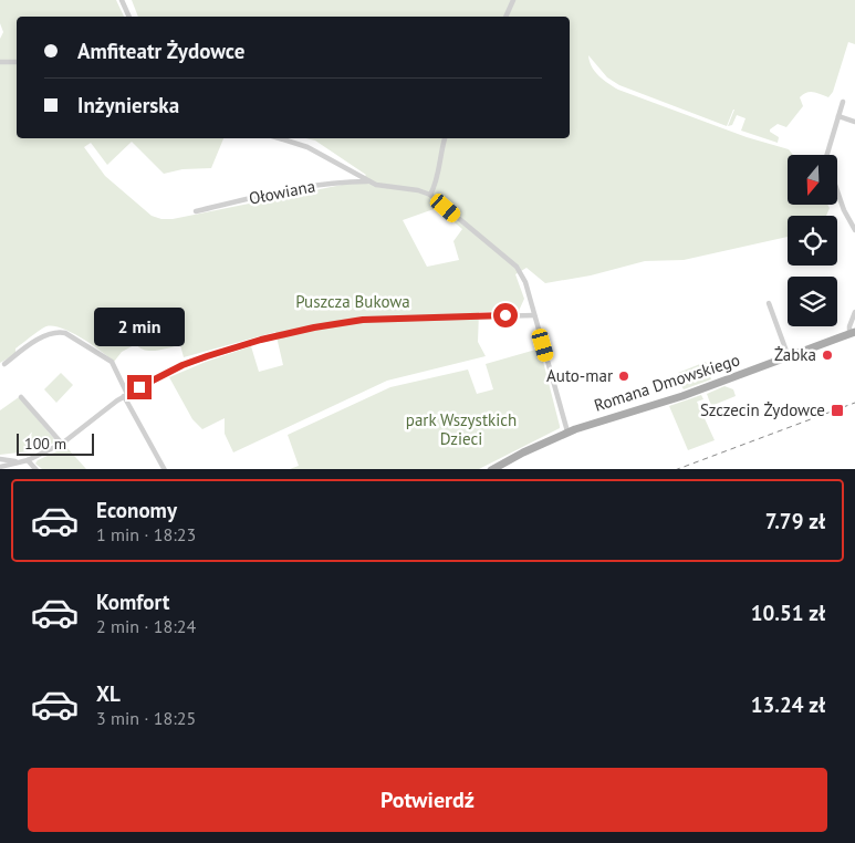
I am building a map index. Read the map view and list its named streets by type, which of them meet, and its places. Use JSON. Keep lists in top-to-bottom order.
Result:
{
  "streets": {
    "main road": ["Romana Dmowskiego"],
    "street": ["Ołowiana"]
  },
  "parks": ["Puszcza Bukowa", "park Wszystkich Dzieci"],
  "places": {
    "other": ["Żabka", "Auto-mar"],
    "transit": ["Szczecin Żydowce"]
  },
  "scale_bar": "100 m",
  "north": "bottom",
  "page": {
    "banner": ["Amfiteatr Żydowce", "Inżynierska"],
    "bubble": "2 min",
    "scale": "100 m",
    "list": [
      {
        "name": "Economy",
        "note": "1 min · 18:23",
        "value": "7.79 zł"
      },
      {
        "name": "Komfort",
        "note": "2 min · 18:24",
        "value": "10.51 zł"
      },
      {
        "name": "XL",
        "note": "3 min · 18:25",
        "value": "13.24 zł"
      }
    ],
    "buttons": "Potwierdź"
  }
}
